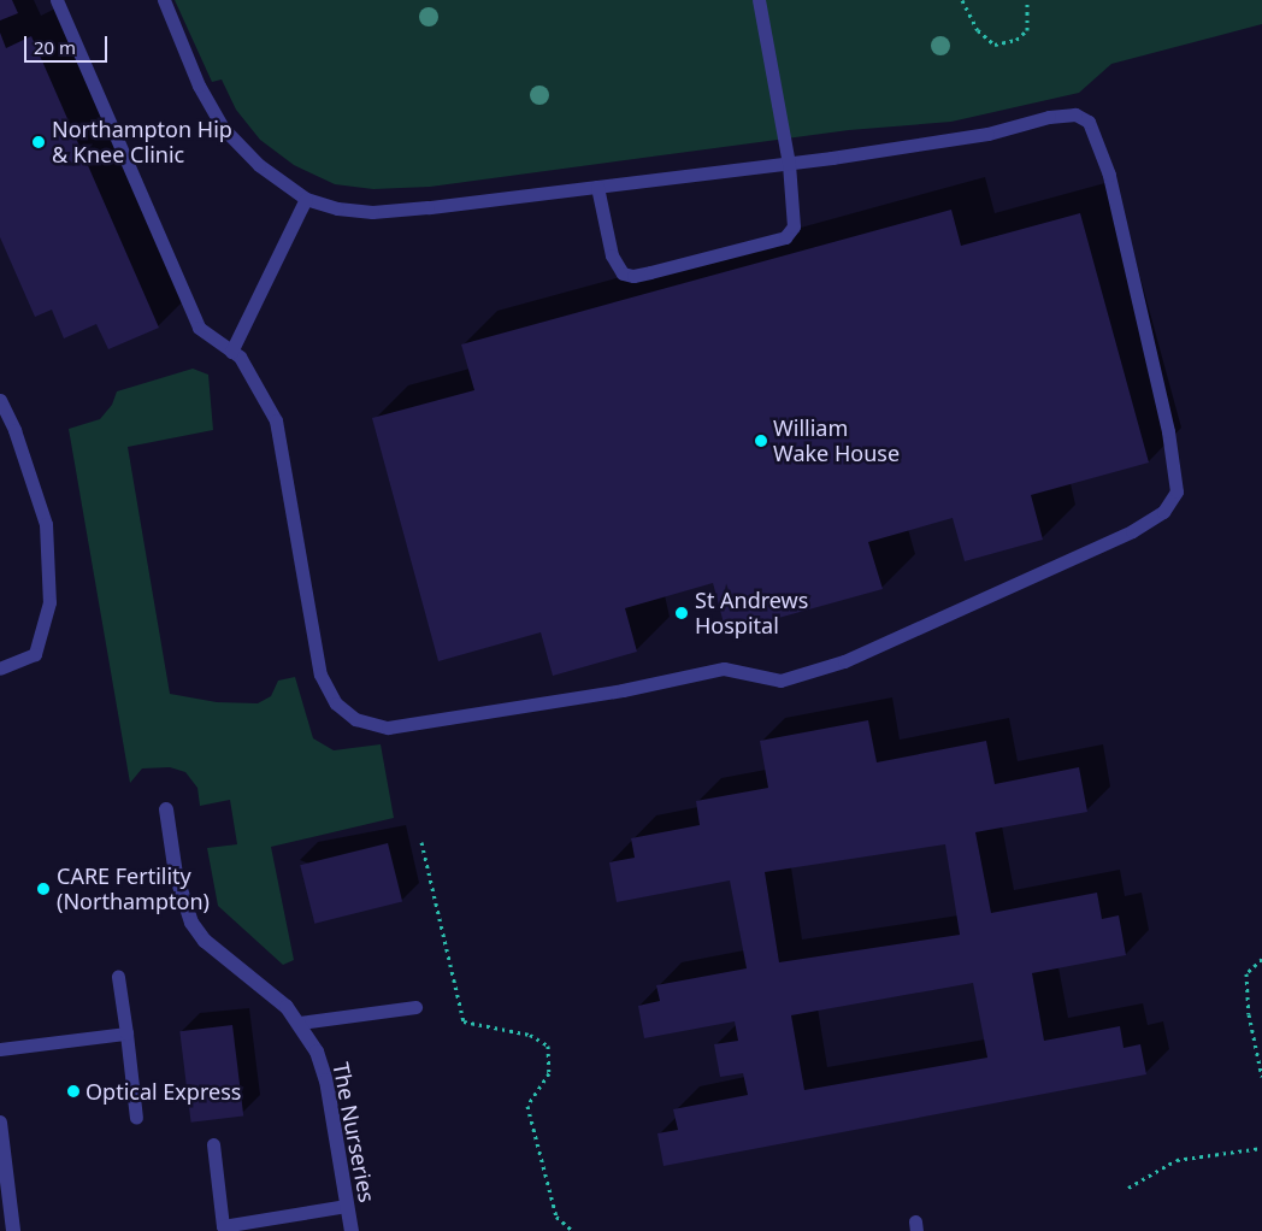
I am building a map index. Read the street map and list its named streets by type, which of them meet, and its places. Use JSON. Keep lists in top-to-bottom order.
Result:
{
  "streets": {
    "street": ["The Nurseries"]
  },
  "places": [
    "Northampton Hip & Knee Clinic",
    "William Wake House",
    "St Andrews Hospital",
    "CARE Fertility (Northampton)",
    "Optical Express"
  ],
  "scale_bar": "20 m"
}
